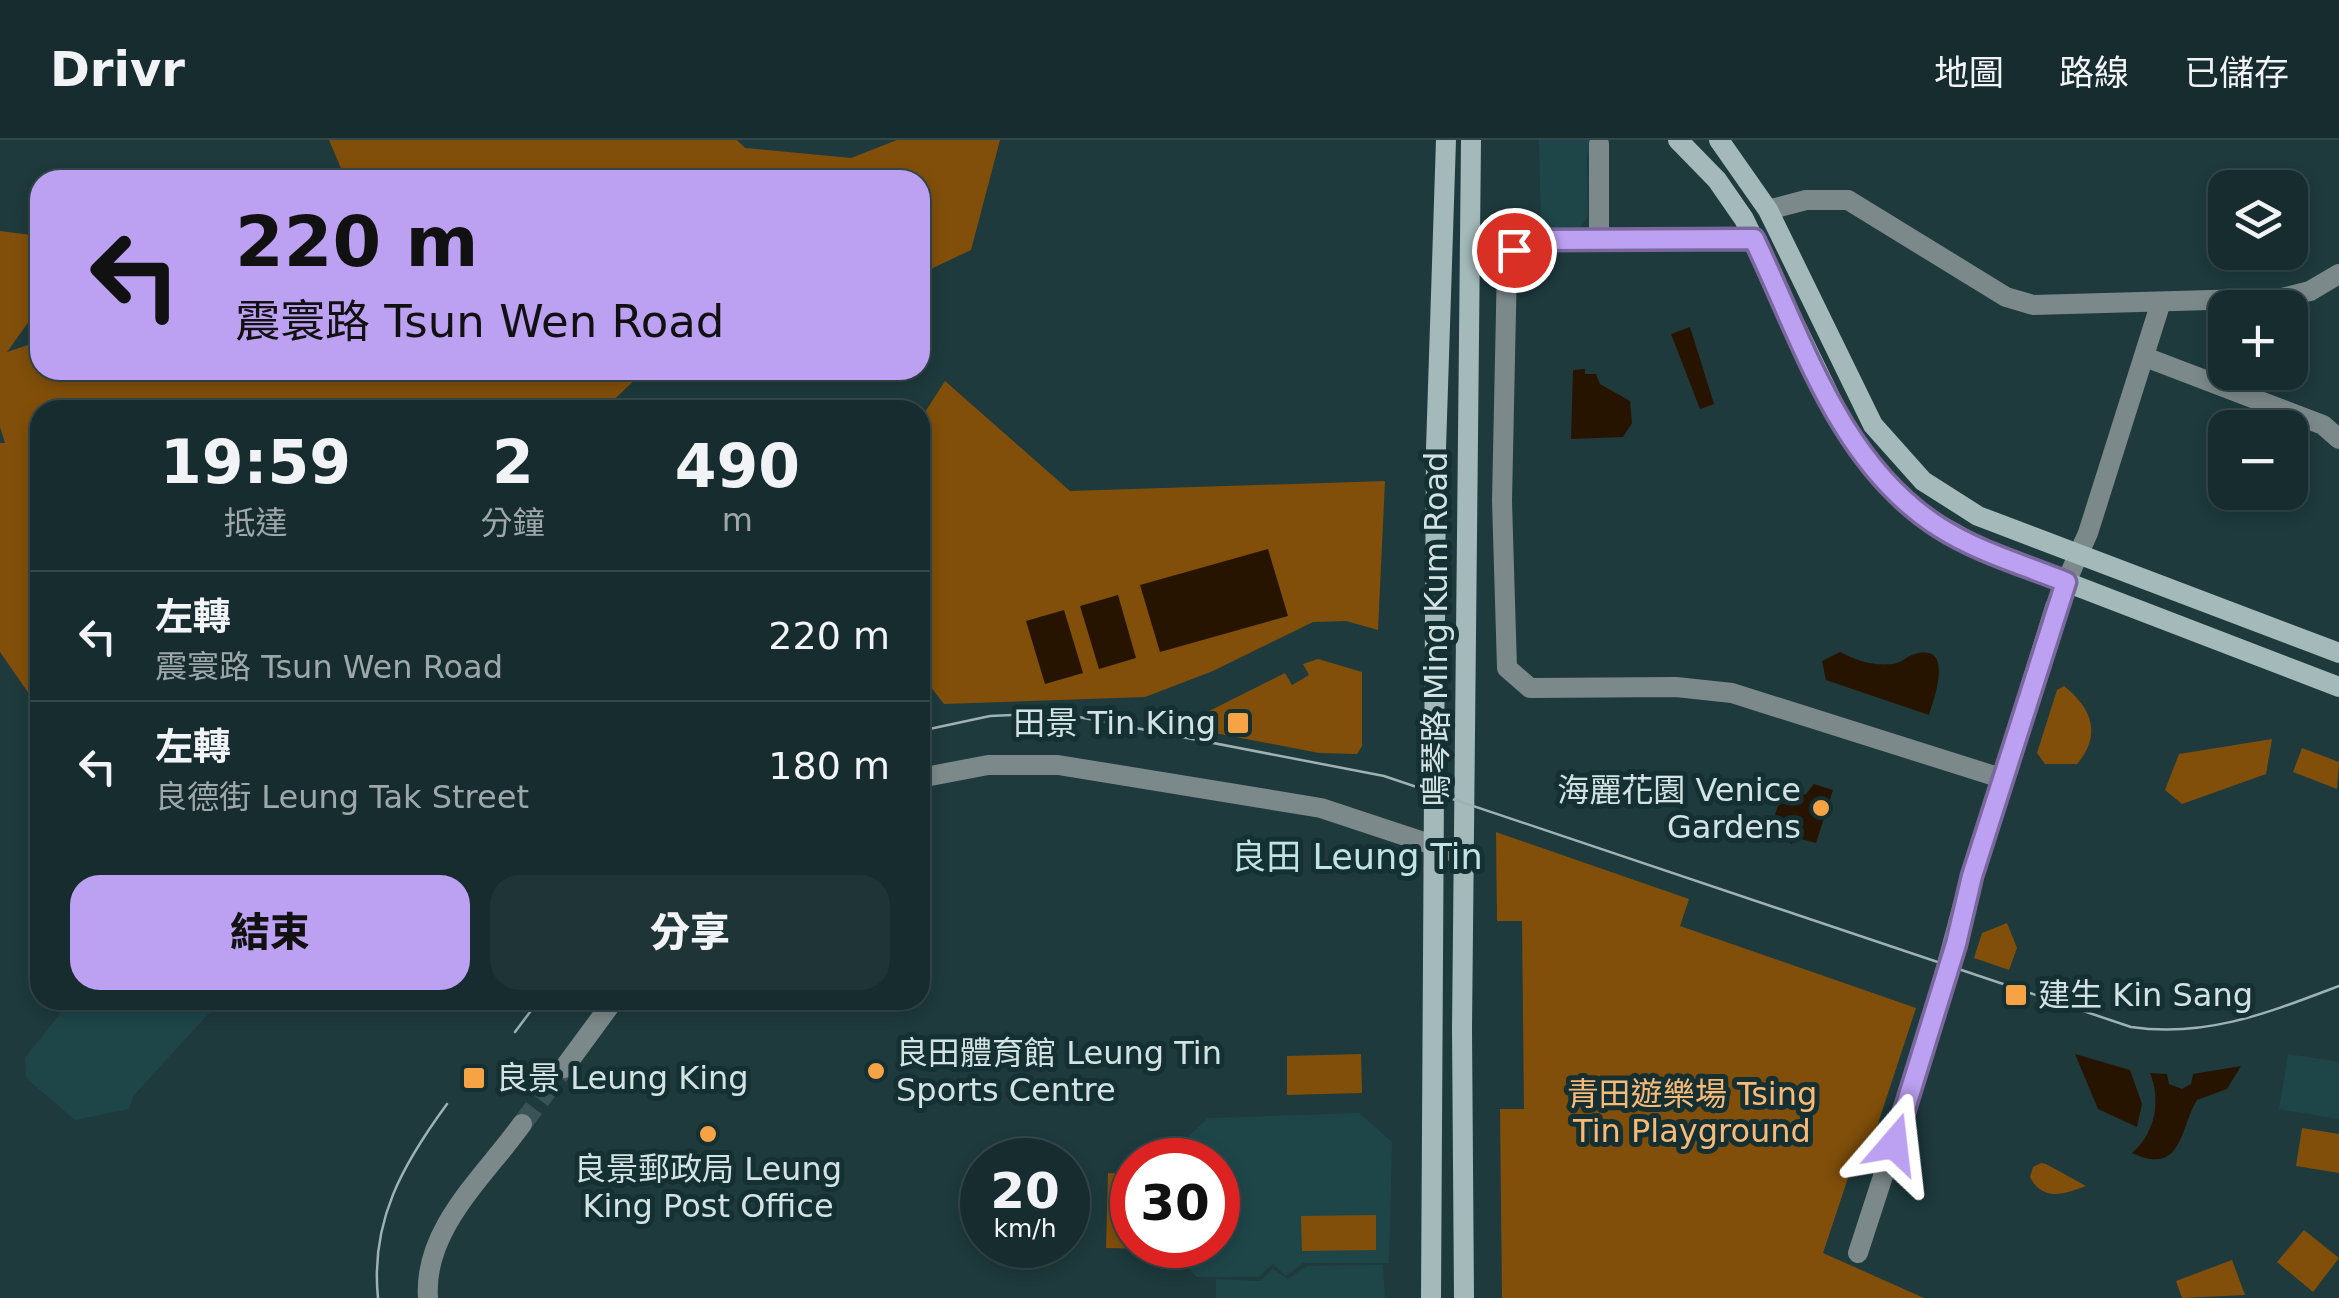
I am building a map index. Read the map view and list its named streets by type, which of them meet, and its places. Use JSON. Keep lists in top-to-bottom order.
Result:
{
  "streets": {
    "main road": ["鳴琴路 Ming Kum Road"]
  },
  "districts": ["良田 Leung Tin"],
  "parks": ["青田遊樂場 Tsing Tin Playground"],
  "places": {
    "transit": ["田景 Tin King", "建生 Kin Sang", "良景 Leung King"],
    "other": ["海麗花園 Venice Gardens", "良田體育館 Leung Tin Sports Centre", "良景郵政局 Leung King Post Office"]
  },
  "page": {
    "header": "Drivr",
    "nav": ["地圖", "路線", "已儲存"],
    "map_buttons": ["+", "−"],
    "turn": ["220 m", "震寰路 Tsun Wen Road"],
    "eta": [
      "19:59",
      "抵達",
      "2",
      "分鐘",
      "490",
      "m"
    ],
    "list": [
      {
        "name": "左轉",
        "note": "震寰路 Tsun Wen Road",
        "value": "220 m"
      },
      {
        "name": "左轉",
        "note": "良德街 Leung Tak Street",
        "value": "180 m"
      }
    ],
    "buttons": ["結束", "分享"],
    "speed": "20 km/h",
    "limit": "30"
  }
}
